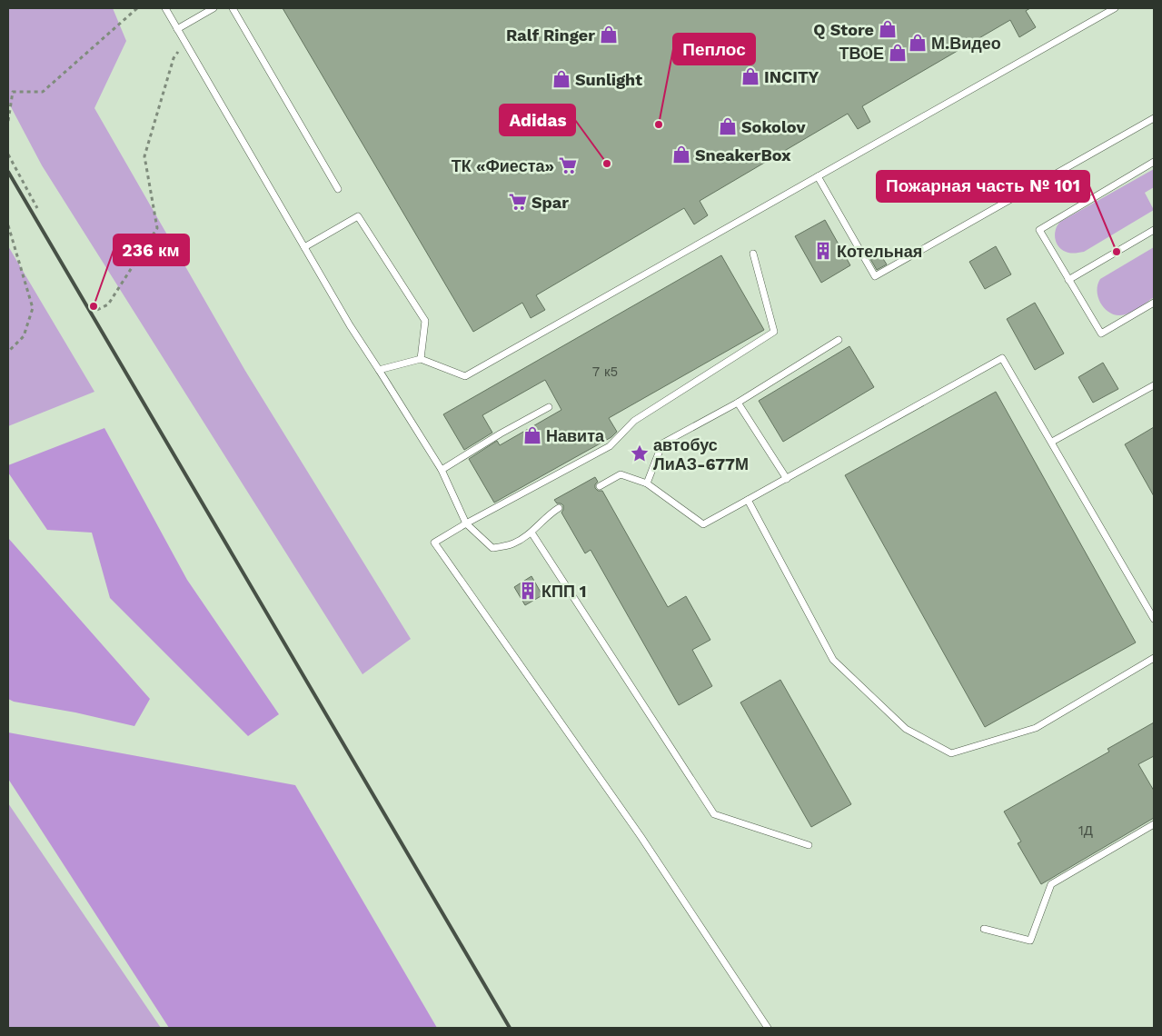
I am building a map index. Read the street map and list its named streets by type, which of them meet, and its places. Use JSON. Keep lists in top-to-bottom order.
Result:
{
  "places": {
    "shop": [
      "Q Store",
      "Ralf Ringer",
      "М.Видео",
      "ТВОЕ",
      "INCITY",
      "Sunlight",
      "Sokolov",
      "SneakerBox",
      "Навита"
    ],
    "other": [
      "Пеплос",
      "Adidas",
      "Пожарная часть № 101",
      "236 км"
    ],
    "supermarket": ["ТК «Фиеста»", "Spar"],
    "building": ["Котельная", "КПП 1"],
    "place": ["автобус ЛиАЗ-677М"]
  },
  "house_numbers": ["7 к5", "1Д"]
}
